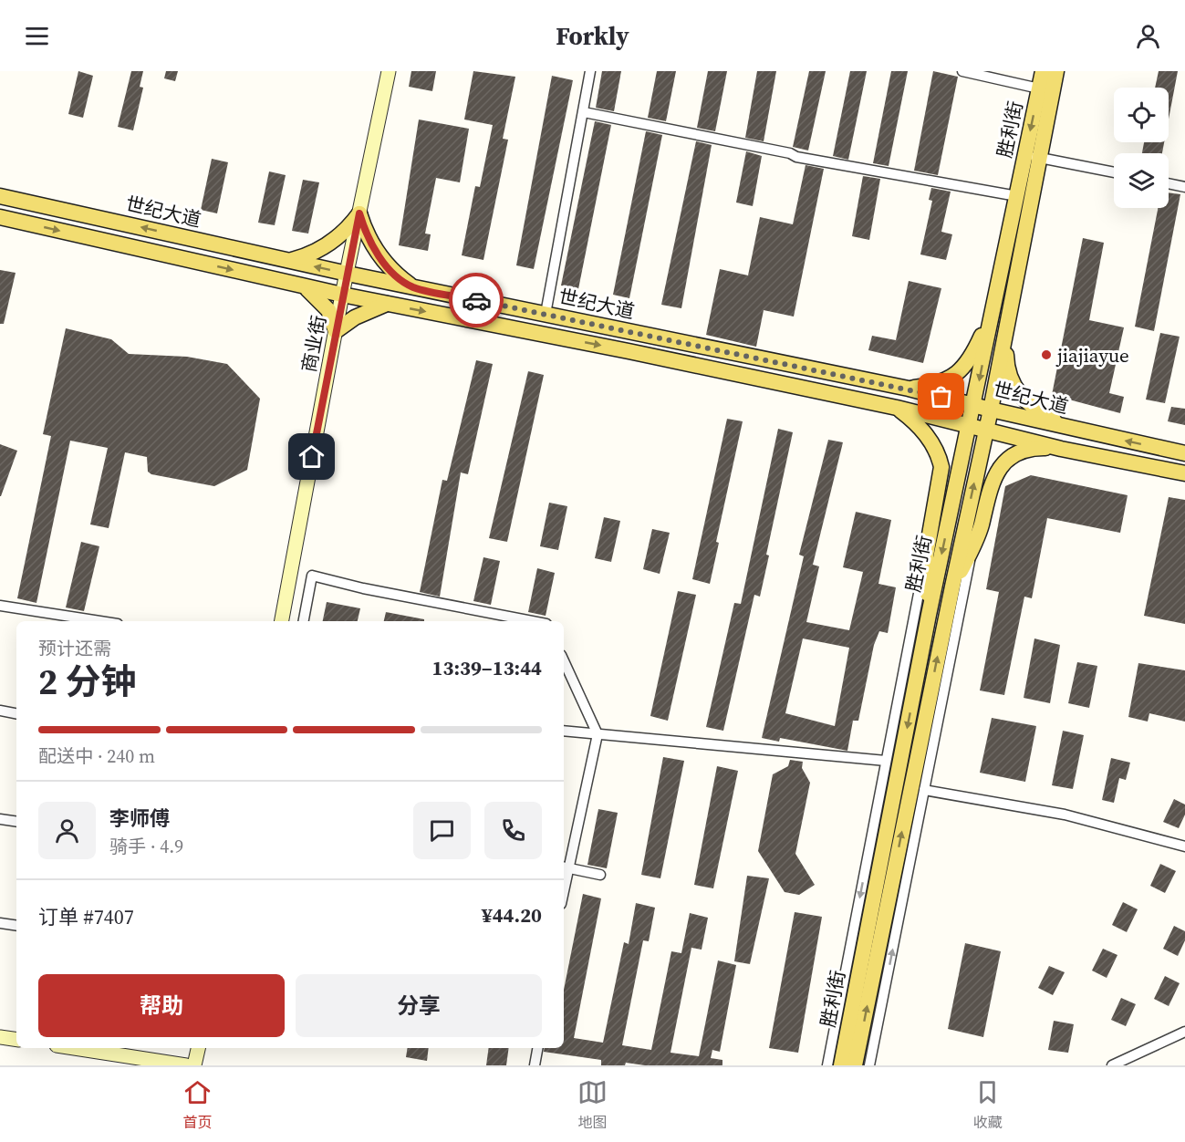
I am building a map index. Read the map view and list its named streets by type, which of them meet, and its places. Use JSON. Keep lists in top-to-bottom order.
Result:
{
  "streets": {
    "main road": ["胜利街", "世纪大道"],
    "street": ["商业街"]
  },
  "crossings": [
    ["胜利街", "世纪大道"],
    ["世纪大道", "商业街"]
  ],
  "places": ["jiajiayue"],
  "page": {
    "header": "Forkly",
    "heading": ["2 分钟", "预计还需", "13:39–13:44"],
    "panel": [
      "李师傅",
      "骑手 · 4.9",
      "订单 #7407",
      "¥44.20"
    ],
    "bar": "配送中 · 240 m",
    "buttons": ["帮助", "分享"],
    "tabs": ["首页", "地图", "收藏"]
  }
}
